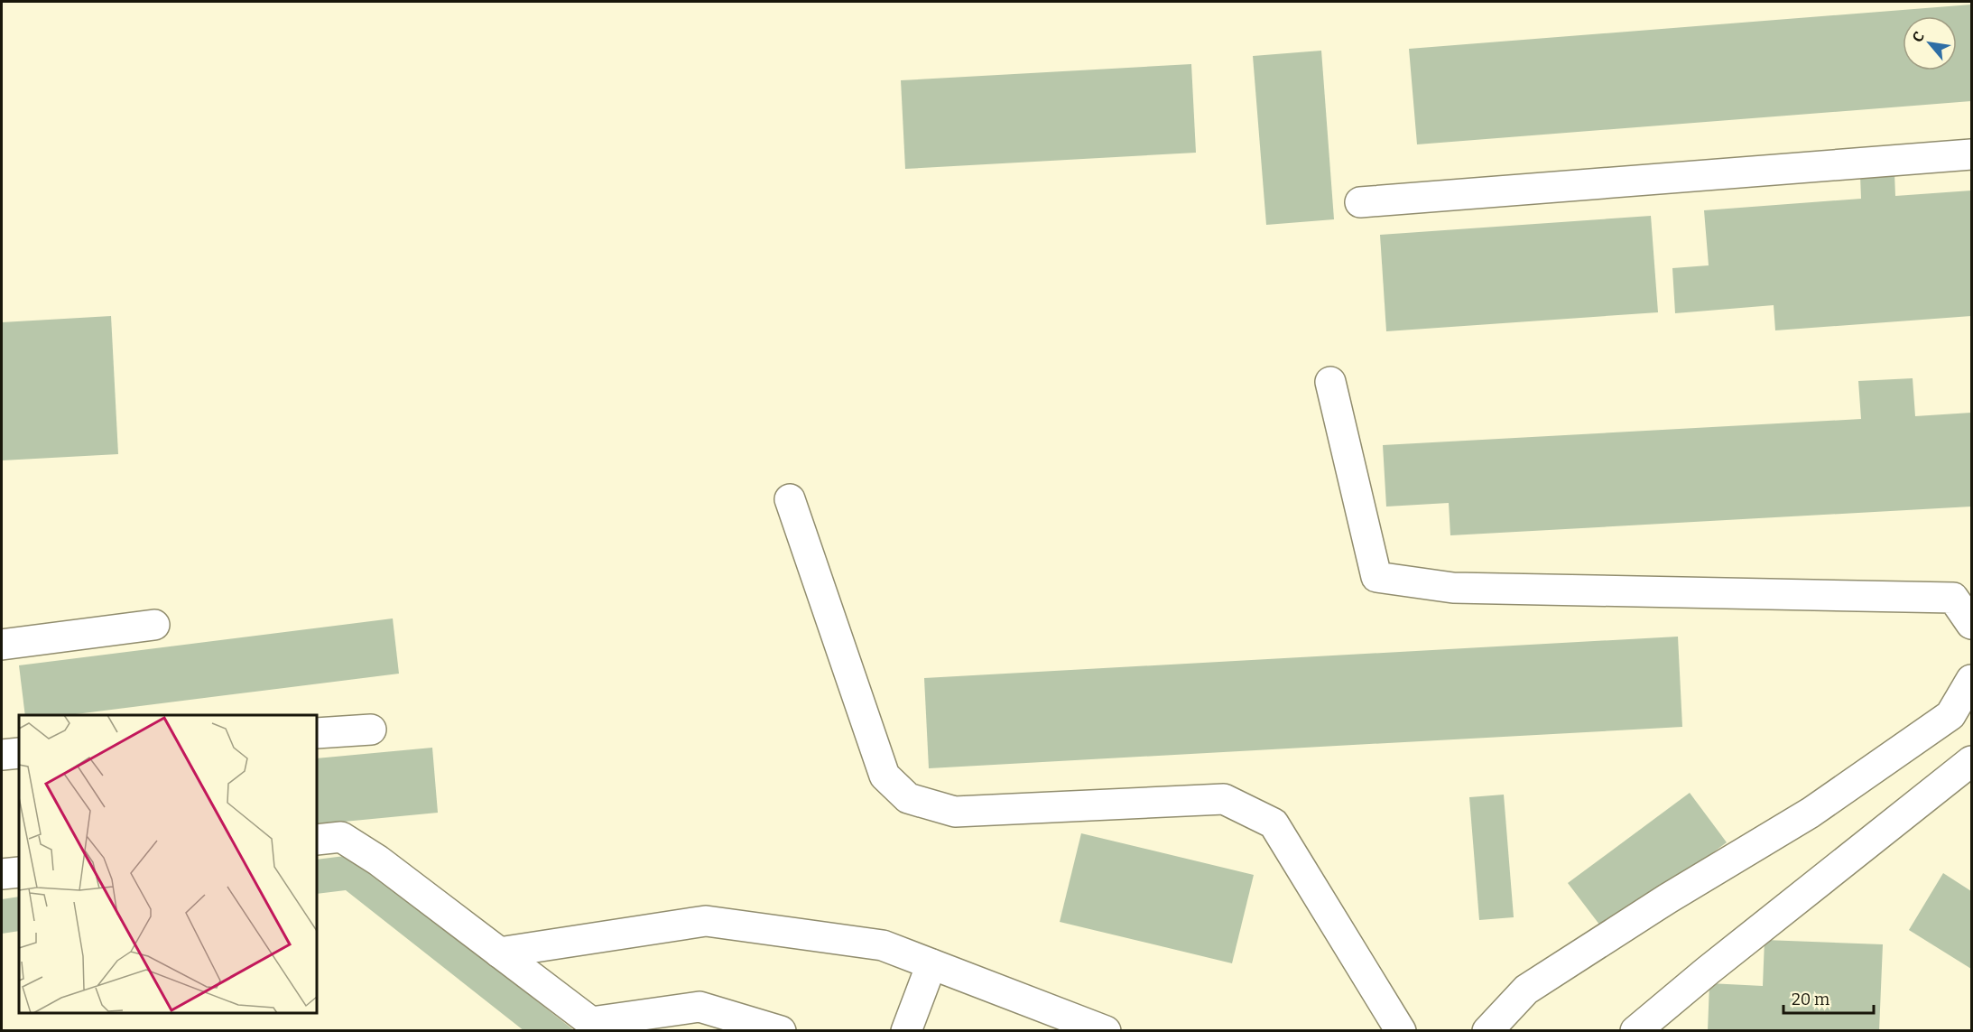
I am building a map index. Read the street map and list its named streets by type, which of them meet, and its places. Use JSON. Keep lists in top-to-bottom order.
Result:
{
  "scale_bar": "20 m",
  "north": "top left"
}
